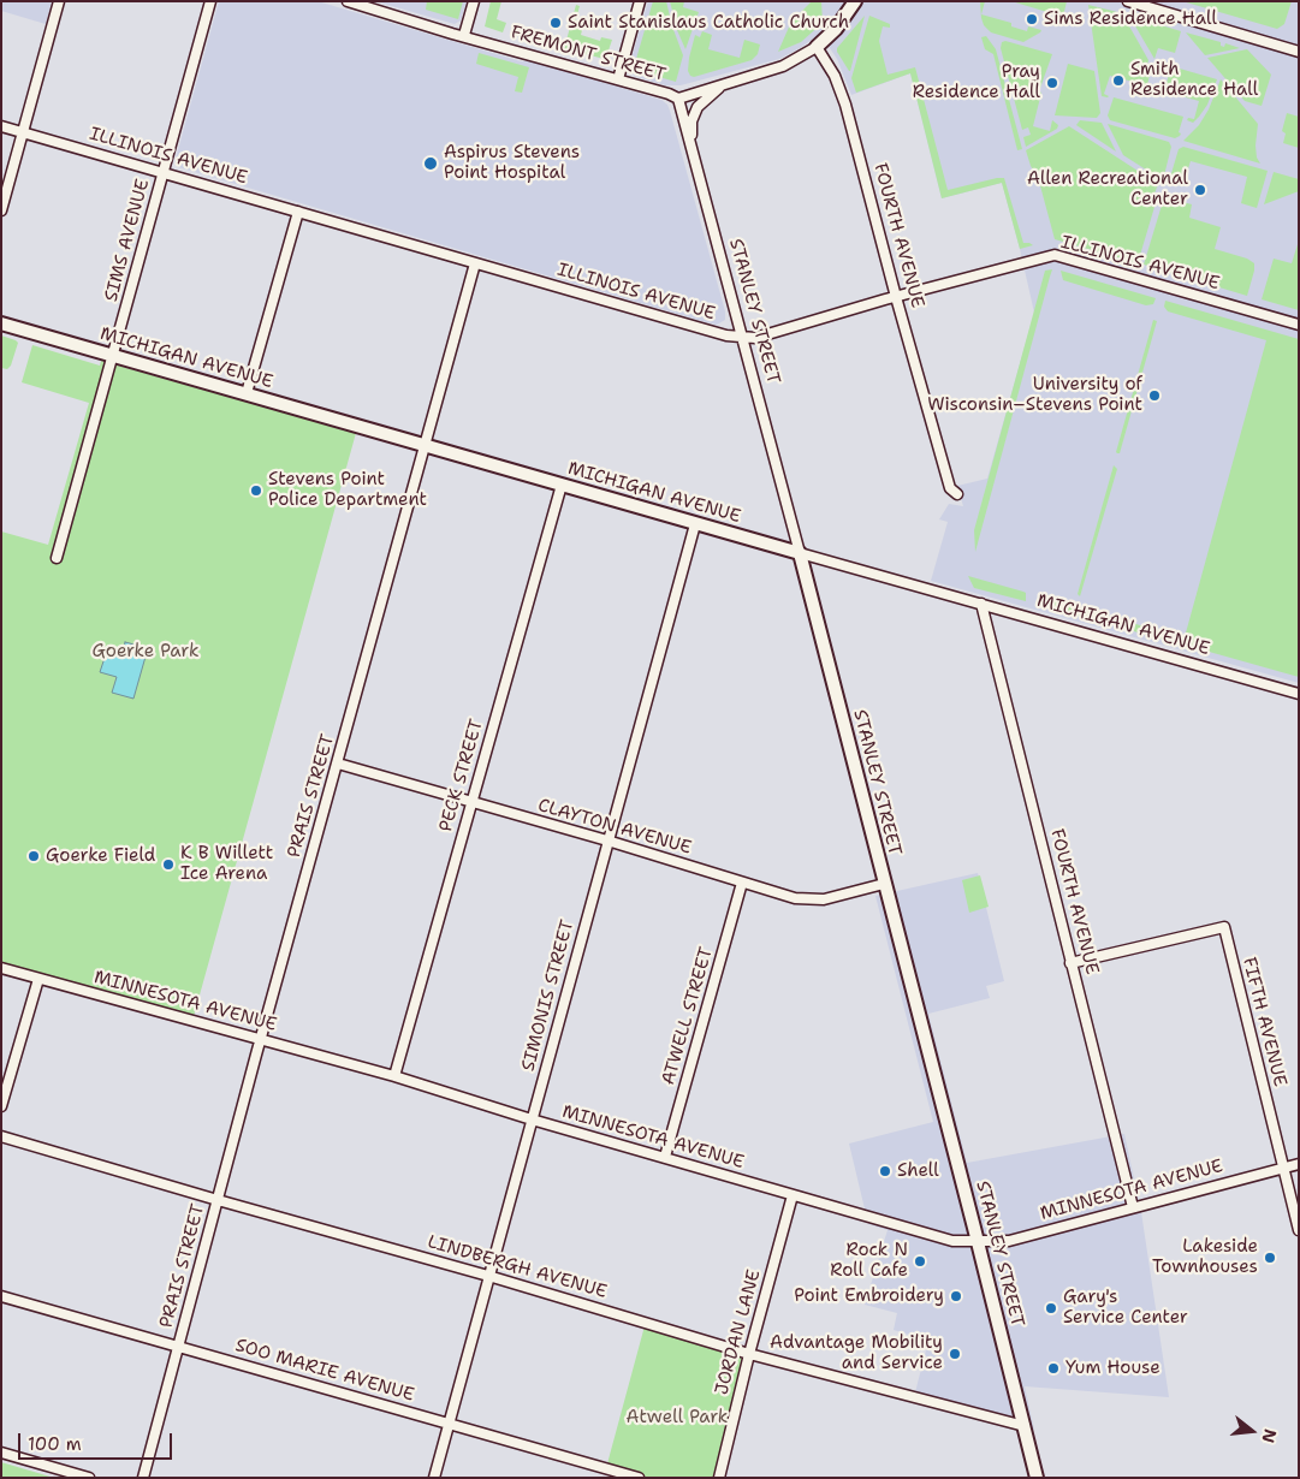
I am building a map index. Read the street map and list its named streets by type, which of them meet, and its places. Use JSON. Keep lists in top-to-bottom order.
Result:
{
  "streets": {
    "street": [
      "FREMONT STREET",
      "ILLINOIS AVENUE",
      "FOURTH AVENUE",
      "SIMS AVENUE",
      "STANLEY STREET",
      "MICHIGAN AVENUE",
      "PECK STREET",
      "PRAIS STREET",
      "CLAYTON AVENUE",
      "SIMONIS STREET",
      "MINNESOTA AVENUE",
      "ATWELL STREET",
      "FIFTH AVENUE",
      "LINDBERGH AVENUE",
      "JORDAN LANE",
      "SOO MARIE AVENUE"
    ]
  },
  "crossings": [
    ["FREMONT STREET", "FOURTH AVENUE"],
    ["FREMONT STREET", "STANLEY STREET"],
    ["ILLINOIS AVENUE", "FOURTH AVENUE"],
    ["ILLINOIS AVENUE", "SIMS AVENUE"],
    ["ILLINOIS AVENUE", "STANLEY STREET"],
    ["ILLINOIS AVENUE", "PRAIS STREET"],
    ["FOURTH AVENUE", "MICHIGAN AVENUE"],
    ["FOURTH AVENUE", "MINNESOTA AVENUE"],
    ["FOURTH AVENUE", "FIFTH AVENUE"],
    ["SIMS AVENUE", "MICHIGAN AVENUE"],
    ["STANLEY STREET", "MICHIGAN AVENUE"],
    ["STANLEY STREET", "CLAYTON AVENUE"],
    ["STANLEY STREET", "MINNESOTA AVENUE"],
    ["STANLEY STREET", "LINDBERGH AVENUE"],
    ["MICHIGAN AVENUE", "PECK STREET"],
    ["MICHIGAN AVENUE", "PRAIS STREET"],
    ["MICHIGAN AVENUE", "SIMONIS STREET"],
    ["PECK STREET", "CLAYTON AVENUE"],
    ["PECK STREET", "MINNESOTA AVENUE"],
    ["PRAIS STREET", "CLAYTON AVENUE"],
    ["PRAIS STREET", "MINNESOTA AVENUE"],
    ["PRAIS STREET", "LINDBERGH AVENUE"],
    ["PRAIS STREET", "SOO MARIE AVENUE"],
    ["CLAYTON AVENUE", "SIMONIS STREET"],
    ["CLAYTON AVENUE", "ATWELL STREET"],
    ["SIMONIS STREET", "MINNESOTA AVENUE"],
    ["SIMONIS STREET", "LINDBERGH AVENUE"],
    ["SIMONIS STREET", "SOO MARIE AVENUE"],
    ["MINNESOTA AVENUE", "ATWELL STREET"],
    ["MINNESOTA AVENUE", "FIFTH AVENUE"],
    ["MINNESOTA AVENUE", "JORDAN LANE"],
    ["LINDBERGH AVENUE", "JORDAN LANE"]
  ],
  "parks": ["Goerke Park", "Atwell Park"],
  "places": [
    "Sims Residence Hall",
    "Saint Stanislaus Catholic Church",
    "Smith Residence Hall",
    "Pray Residence Hall",
    "Aspirus Stevens Point Hospital",
    "Allen Recreational Center",
    "University of Wisconsin–Stevens Point",
    "Stevens Point Police Department",
    "Goerke Field",
    "K B Willett Ice Arena",
    "Shell",
    "Lakeside Townhouses",
    "Rock N Roll Cafe",
    "Point Embroidery",
    "Gary's Service Center",
    "Advantage Mobility and Service",
    "Yum House"
  ],
  "scale_bar": "100 m",
  "north": "right"
}
